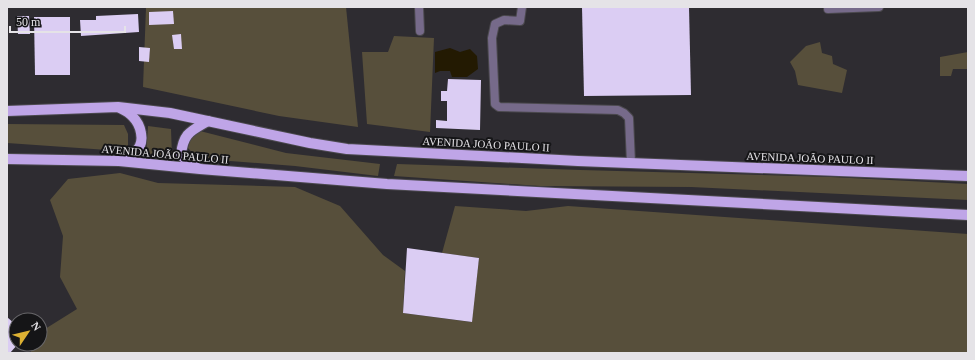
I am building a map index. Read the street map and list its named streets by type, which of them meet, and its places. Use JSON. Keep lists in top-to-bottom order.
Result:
{
  "streets": {
    "main road": ["AVENIDA JOÃO PAULO II"]
  },
  "scale_bar": "50 m",
  "north": "top right"
}
